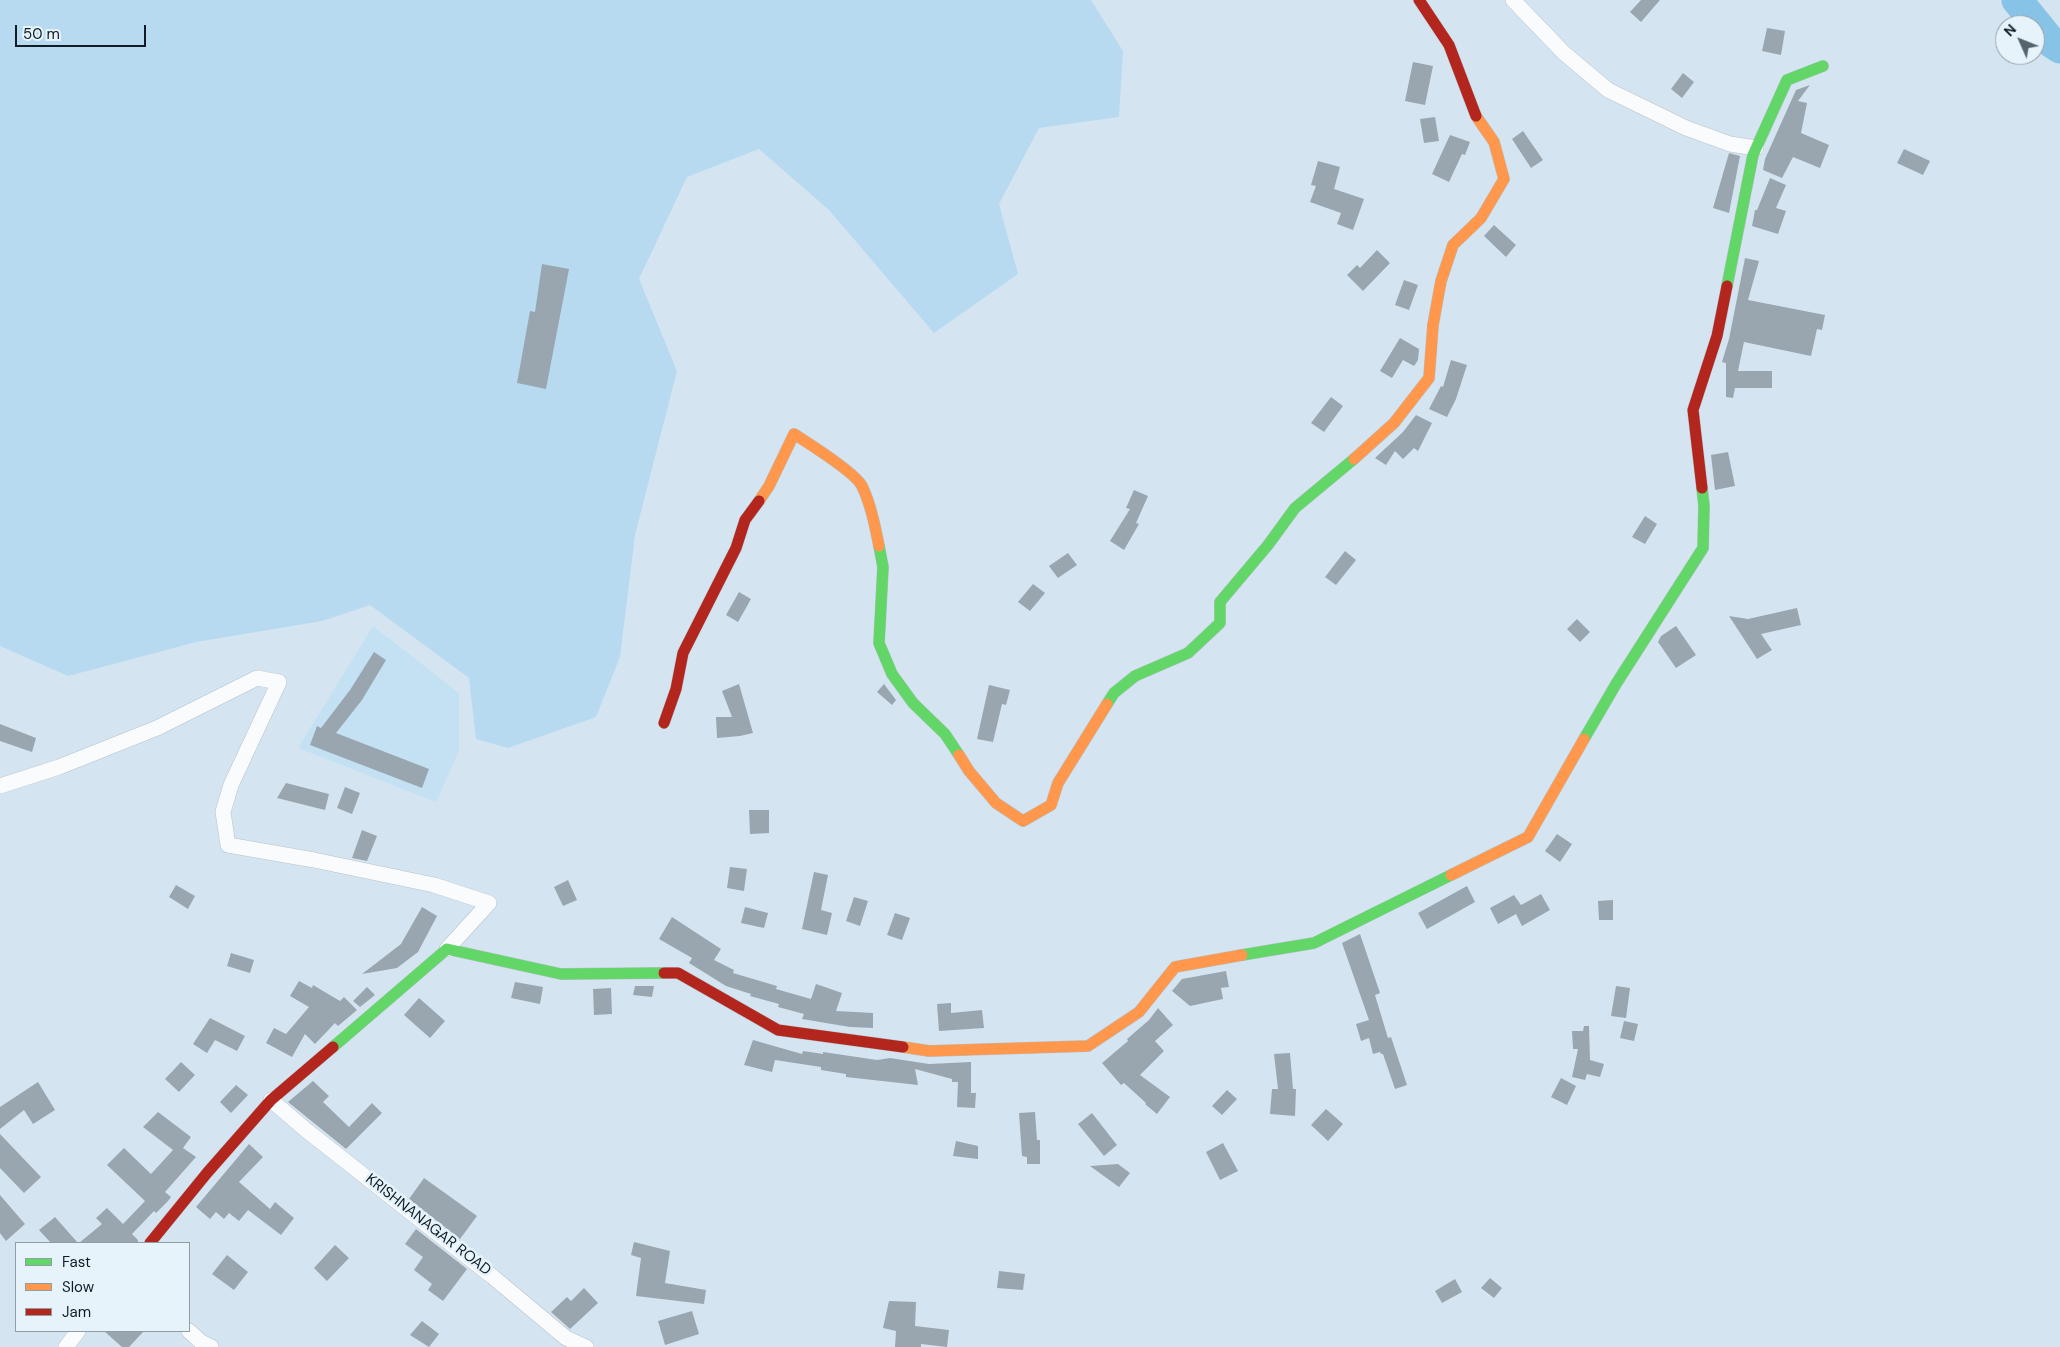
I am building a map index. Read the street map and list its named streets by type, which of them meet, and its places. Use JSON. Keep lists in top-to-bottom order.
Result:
{
  "streets": {
    "street": ["KRISHNANAGAR ROAD"]
  },
  "legend": ["Fast", "Slow", "Jam"],
  "scale_bar": "50 m",
  "north": "top left"
}
